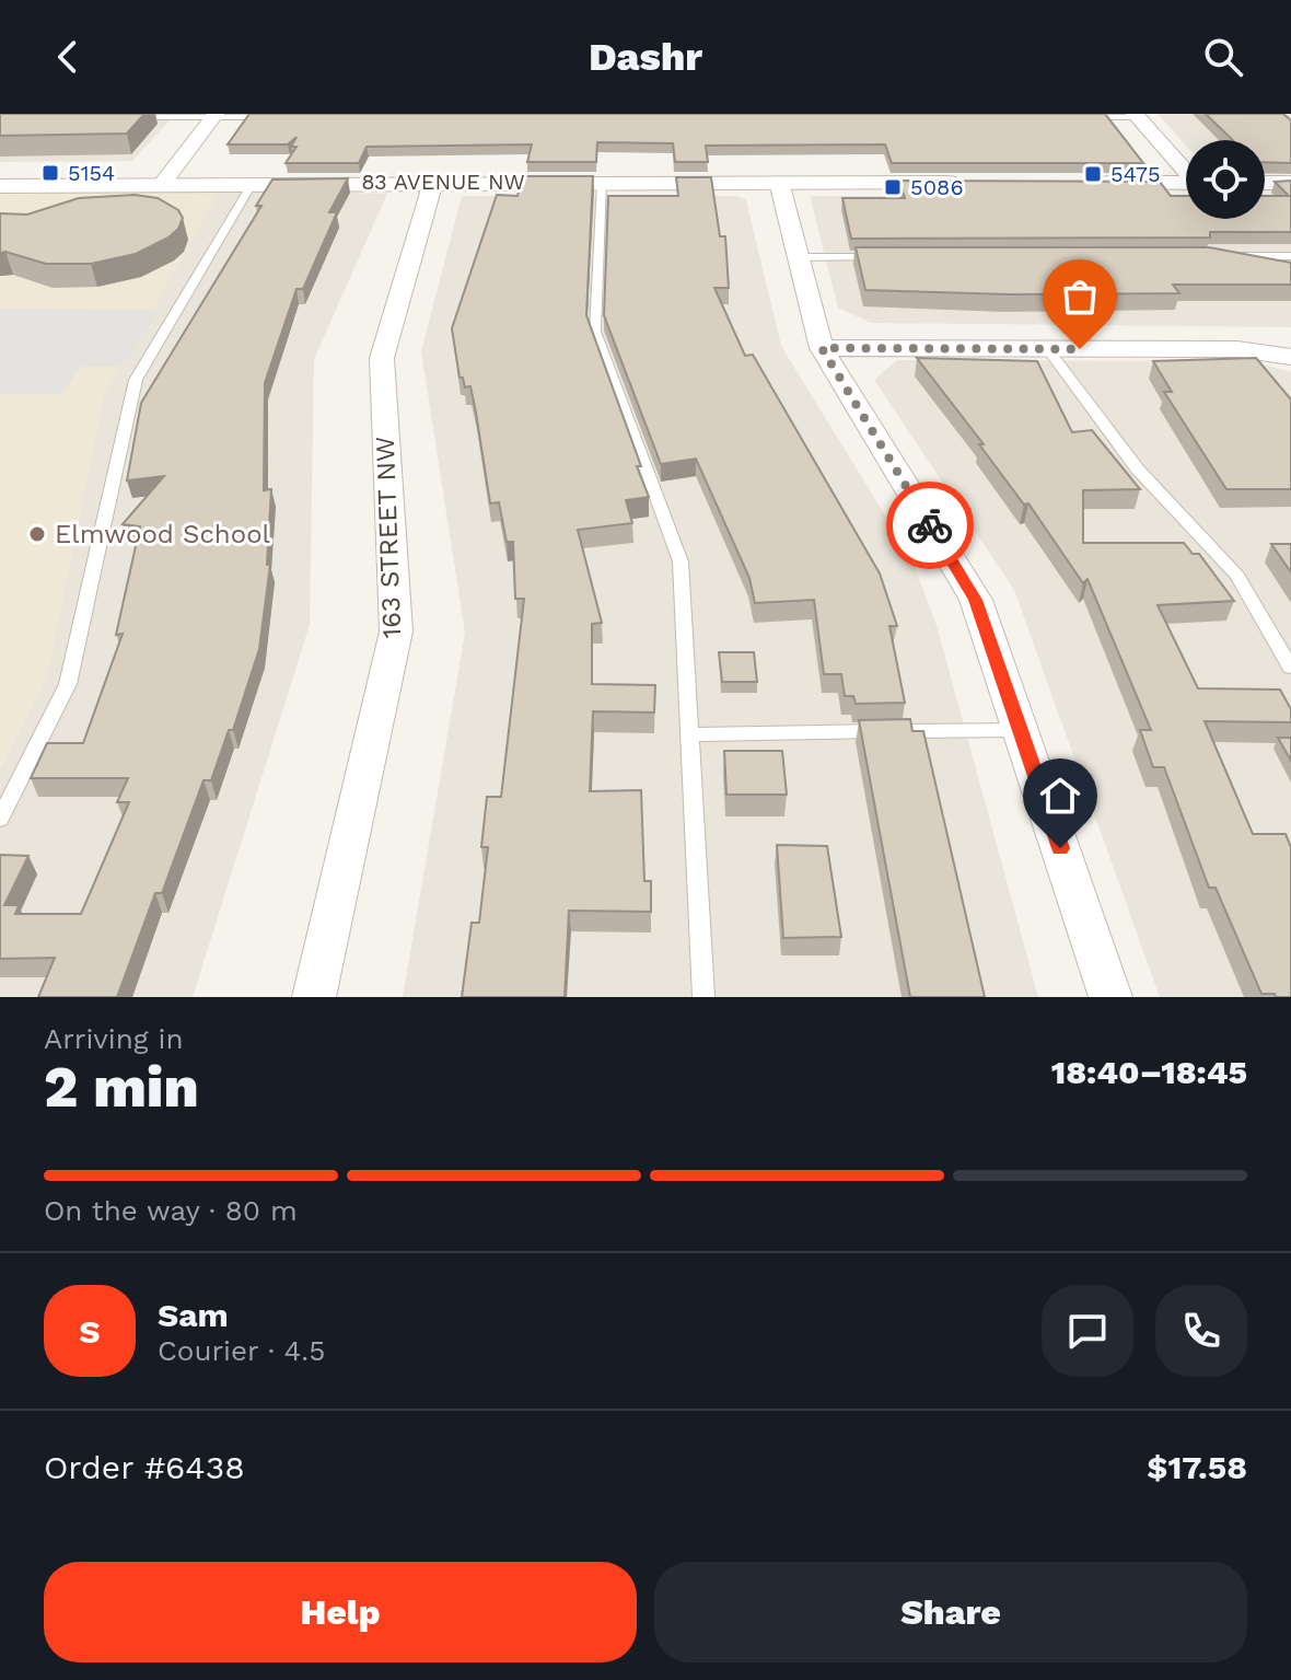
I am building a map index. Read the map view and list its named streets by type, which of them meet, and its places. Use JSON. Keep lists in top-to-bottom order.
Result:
{
  "streets": {
    "street": ["83 AVENUE NW", "163 STREET NW"]
  },
  "crossings": [
    ["83 AVENUE NW", "163 STREET NW"]
  ],
  "places": {
    "transit": ["5154", "5475", "5086"],
    "other": ["Elmwood School"]
  },
  "page": {
    "header": "Dashr",
    "heading": ["2 min", "Arriving in", "18:40–18:45"],
    "panel": [
      "Sam",
      "Courier · 4.5",
      "Order #6438",
      "$17.58"
    ],
    "bar": "On the way · 80 m",
    "round": "S",
    "buttons": ["Help", "Share"]
  }
}
